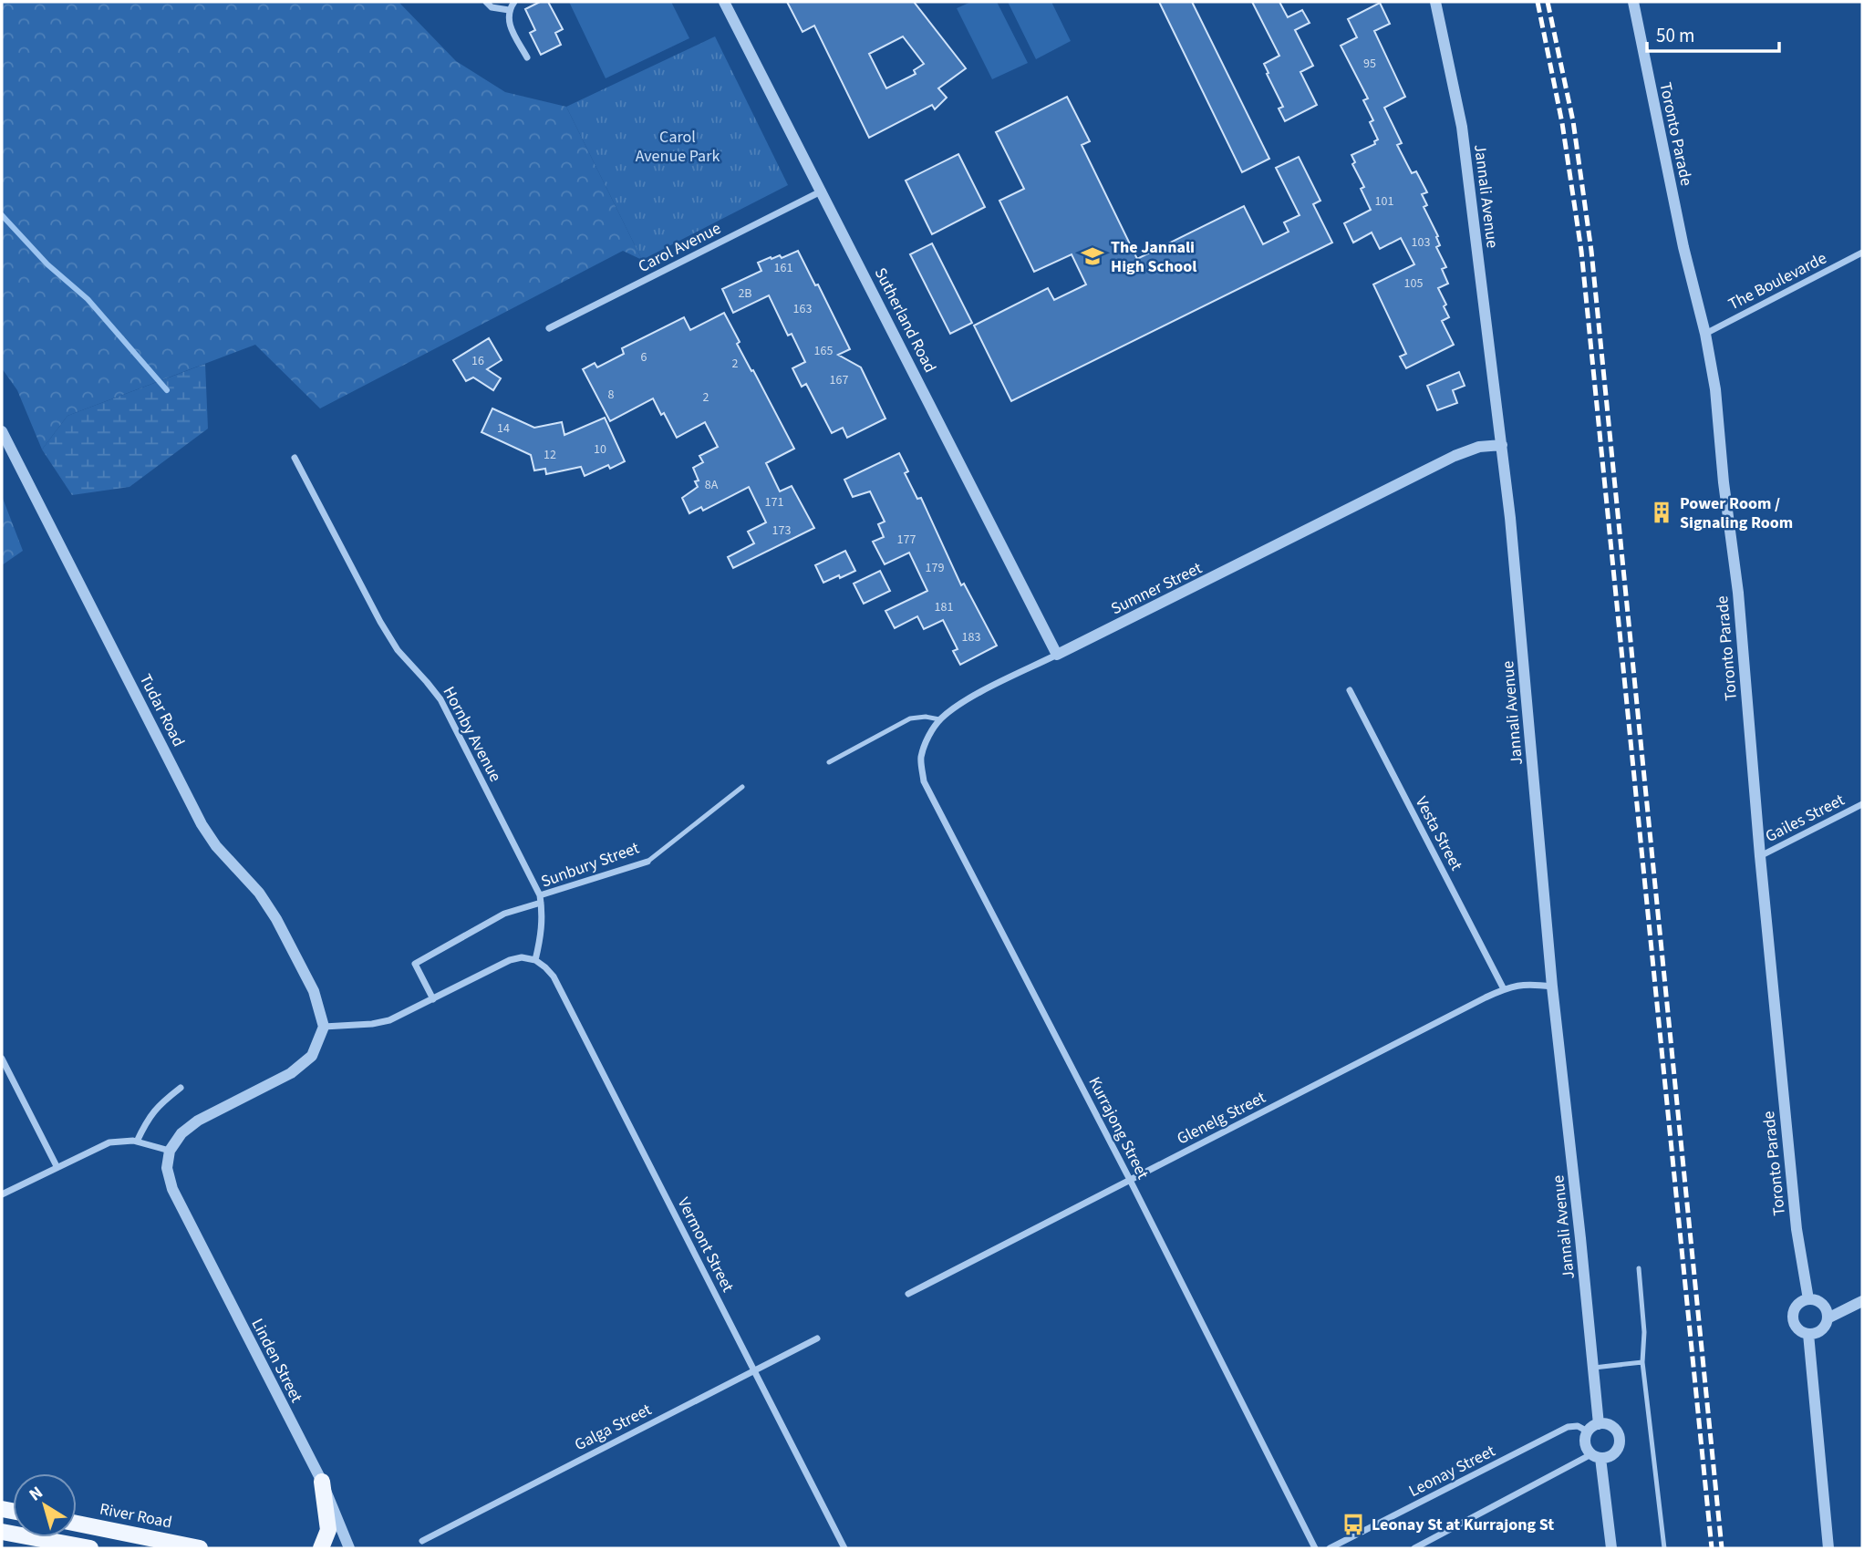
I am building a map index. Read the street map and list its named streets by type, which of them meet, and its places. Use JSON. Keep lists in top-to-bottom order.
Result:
{
  "streets": {
    "main road": ["River Road"],
    "street": [
      "Toronto Parade",
      "Jannali Avenue",
      "Carol Avenue",
      "The Boulevarde",
      "Sutherland Road",
      "Sumner Street",
      "Tudar Road",
      "Hornby Avenue",
      "Gailes Street",
      "Vesta Street",
      "Sunbury Street",
      "Glenelg Street",
      "Kurrajong Street",
      "Vermont Street",
      "Linden Street",
      "Galga Street",
      "Leonay Street"
    ]
  },
  "crossings": [
    ["Toronto Parade", "The Boulevarde"],
    ["Toronto Parade", "Gailes Street"],
    ["Jannali Avenue", "Sumner Street"],
    ["Jannali Avenue", "Glenelg Street"],
    ["Jannali Avenue", "Leonay Street"],
    ["Carol Avenue", "Sutherland Road"],
    ["Sutherland Road", "Sumner Street"],
    ["Sumner Street", "Kurrajong Street"],
    ["Hornby Avenue", "Sunbury Street"],
    ["Vesta Street", "Glenelg Street"],
    ["Sunbury Street", "Vermont Street"],
    ["Glenelg Street", "Kurrajong Street"],
    ["Vermont Street", "Galga Street"]
  ],
  "parks": ["Carol Avenue Park"],
  "places": {
    "school or university": ["The Jannali High School"],
    "building": ["Power Room / Signaling Room"],
    "bus stop": ["Leonay St at Kurrajong St"]
  },
  "house_numbers": [
    "95",
    "101",
    "103",
    "161",
    "105",
    "2B",
    "163",
    "165",
    "6",
    "16",
    "2",
    "167",
    "8",
    "2",
    "14",
    "10",
    "12",
    "8A",
    "171",
    "173",
    "177",
    "179",
    "181",
    "183"
  ],
  "scale_bar": "50 m",
  "north": "top left"
}
